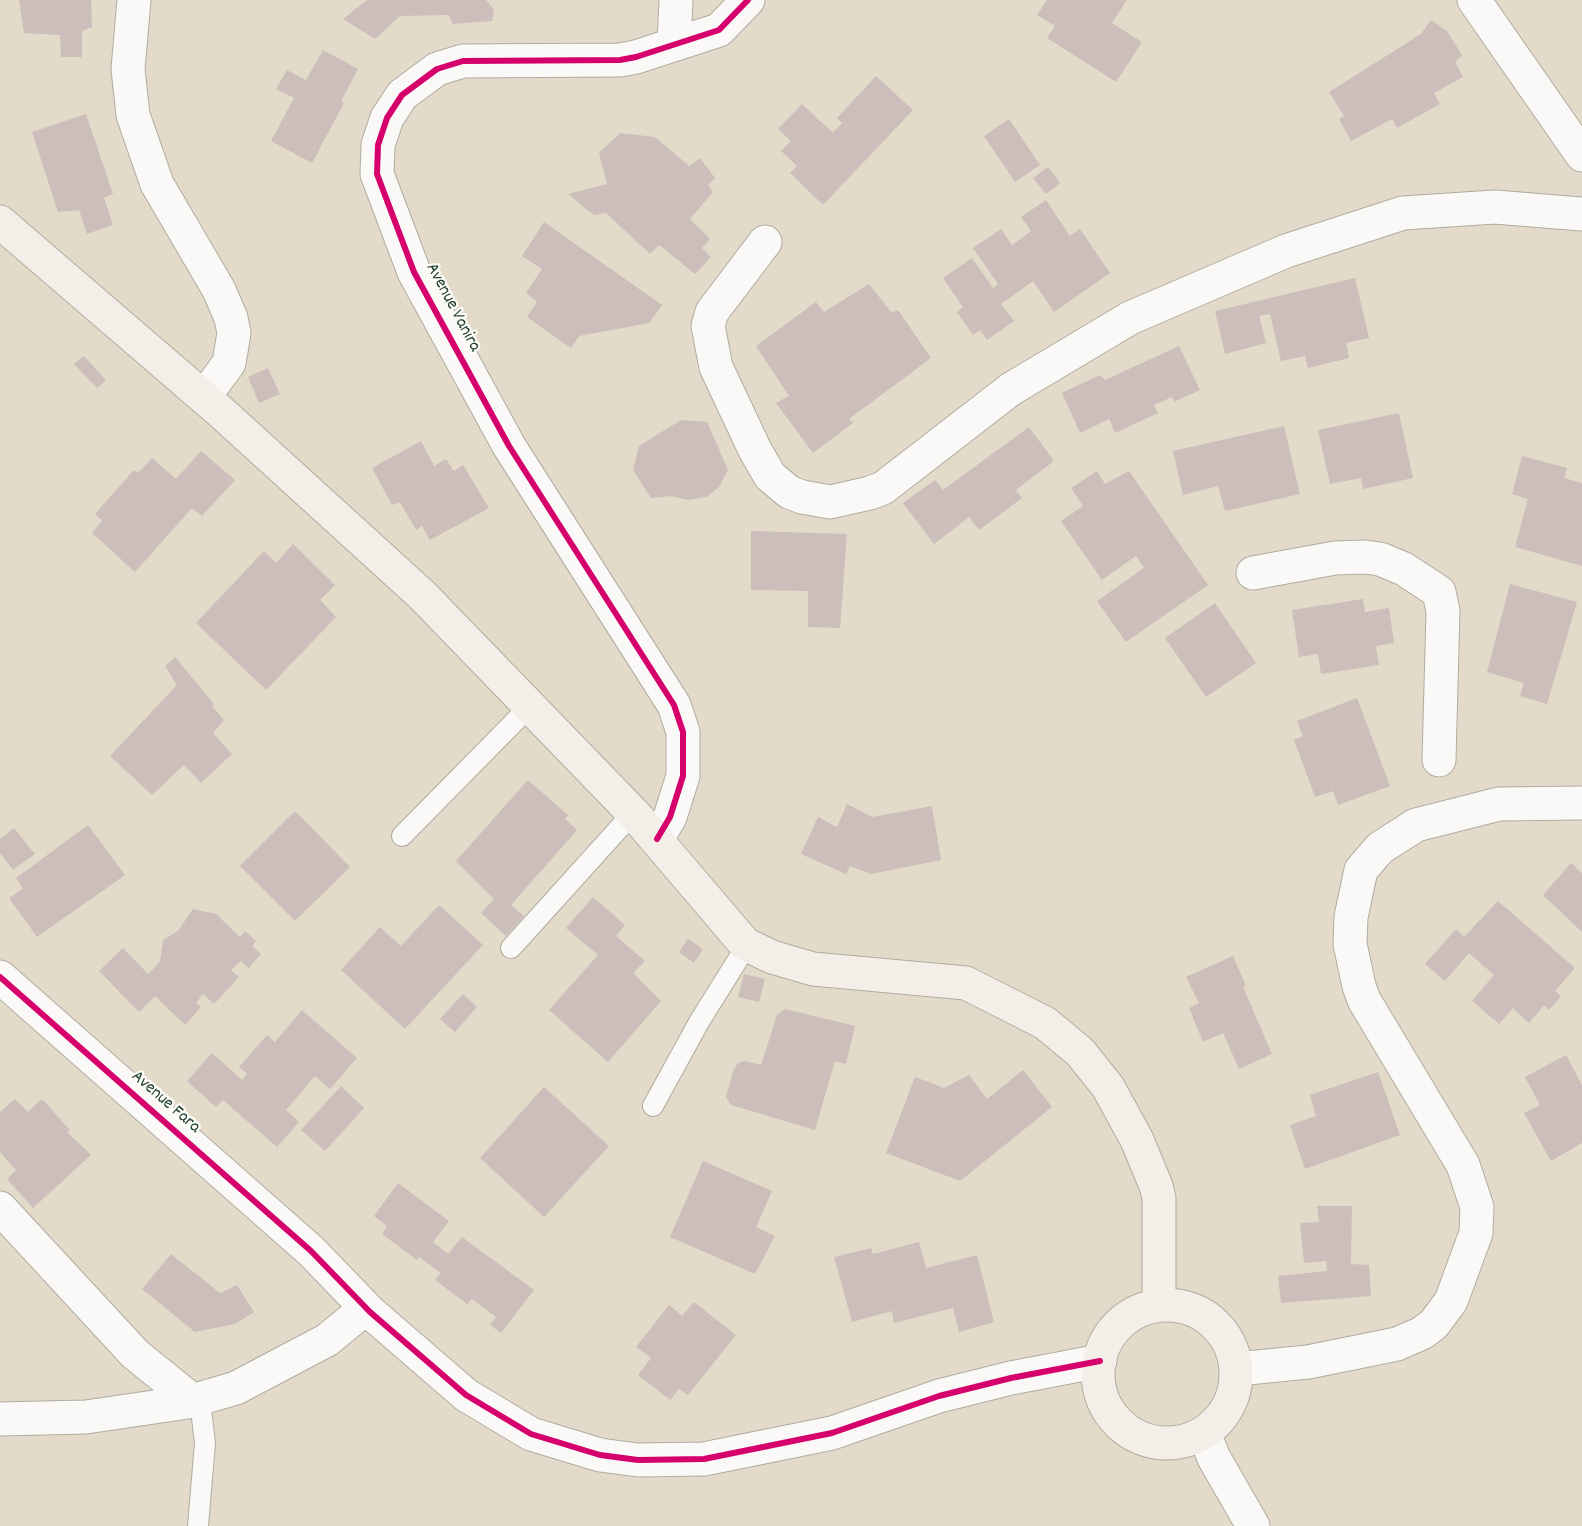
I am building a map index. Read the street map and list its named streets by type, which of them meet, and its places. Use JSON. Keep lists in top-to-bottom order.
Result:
{
  "streets": {
    "street": ["Avenue Vanira", "Avenue Fara"]
  }
}
